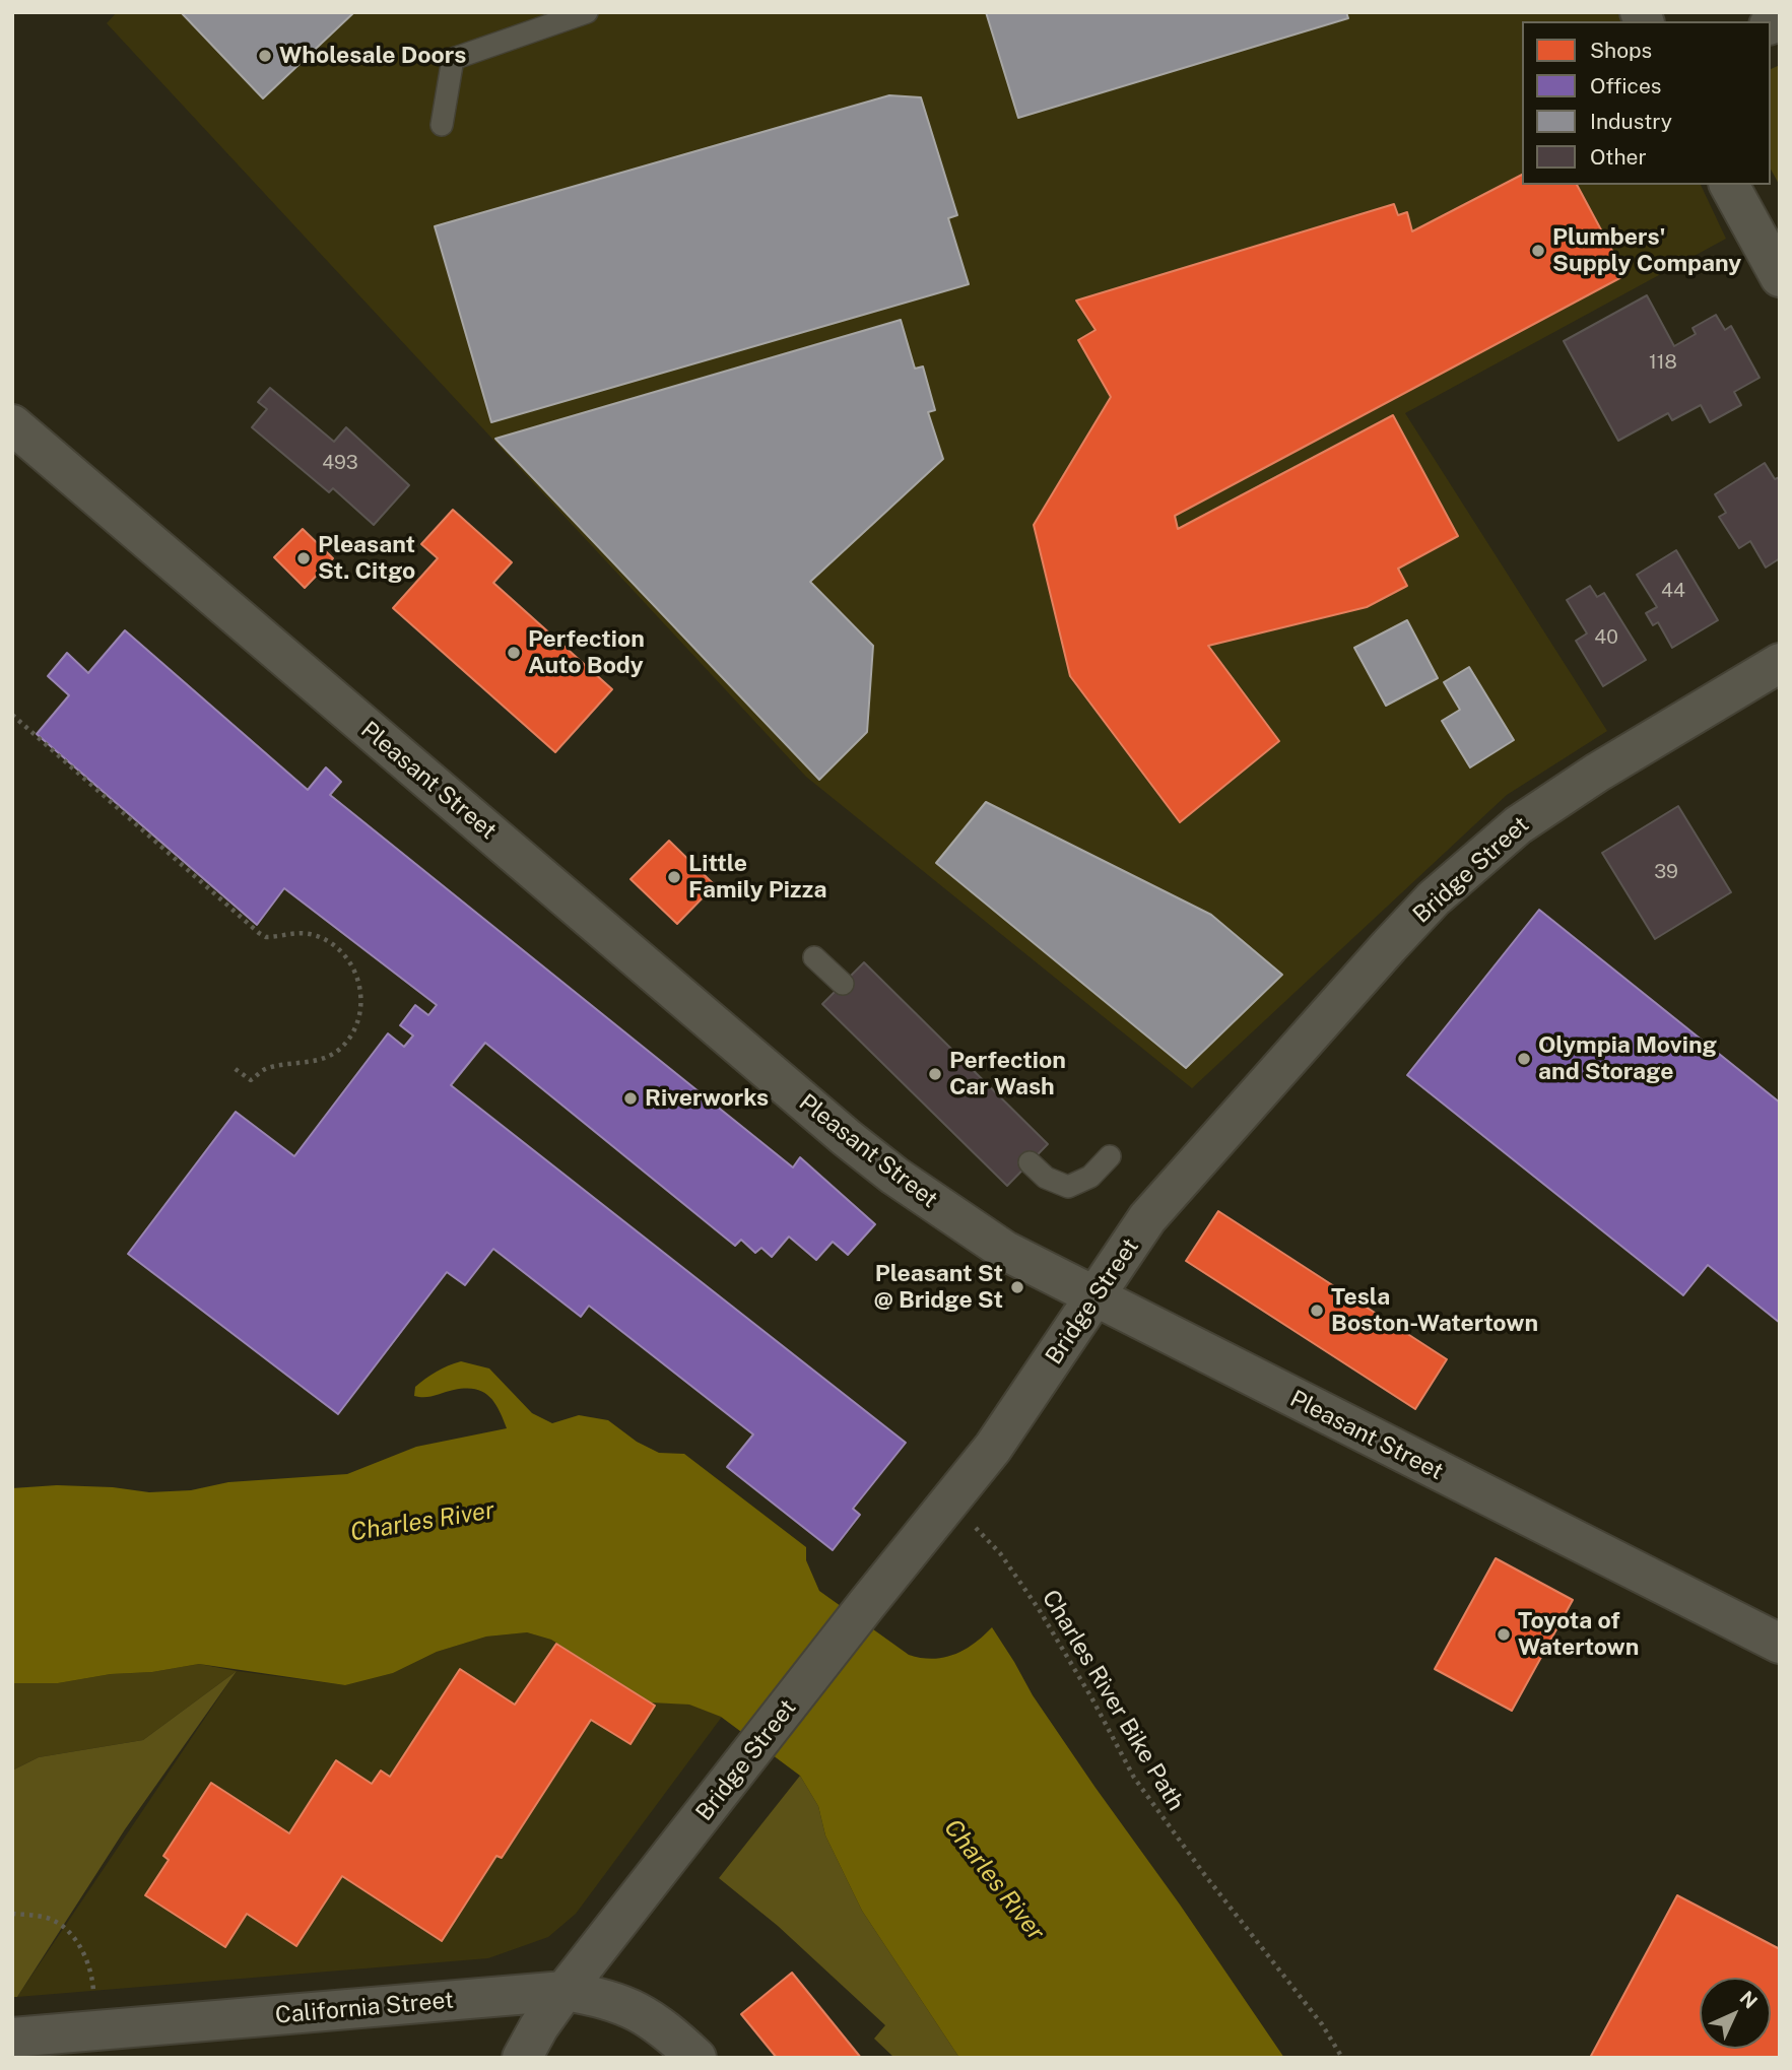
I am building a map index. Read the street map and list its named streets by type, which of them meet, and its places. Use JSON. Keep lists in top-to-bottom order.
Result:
{
  "streets": {
    "street": ["Pleasant Street", "Bridge Street", "California Street"],
    "path": ["Charles River Bike Path"]
  },
  "crossings": [
    ["Pleasant Street", "Bridge Street"],
    ["Bridge Street", "Charles River Bike Path"],
    ["Bridge Street", "California Street"]
  ],
  "water": ["Charles River"],
  "places": [
    "Wholesale Doors",
    "Plumbers' Supply Company",
    "Pleasant St. Citgo",
    "Perfection Auto Body",
    "Little Family Pizza",
    "Olympia Moving and Storage",
    "Perfection Car Wash",
    "Riverworks",
    "Pleasant St @ Bridge St",
    "Tesla Boston-Watertown",
    "Toyota of Watertown"
  ],
  "house_numbers": [
    "118",
    "493",
    "44",
    "40",
    "39"
  ],
  "legend": [
    "Shops",
    "Offices",
    "Industry",
    "Other"
  ],
  "north": "top right"
}
